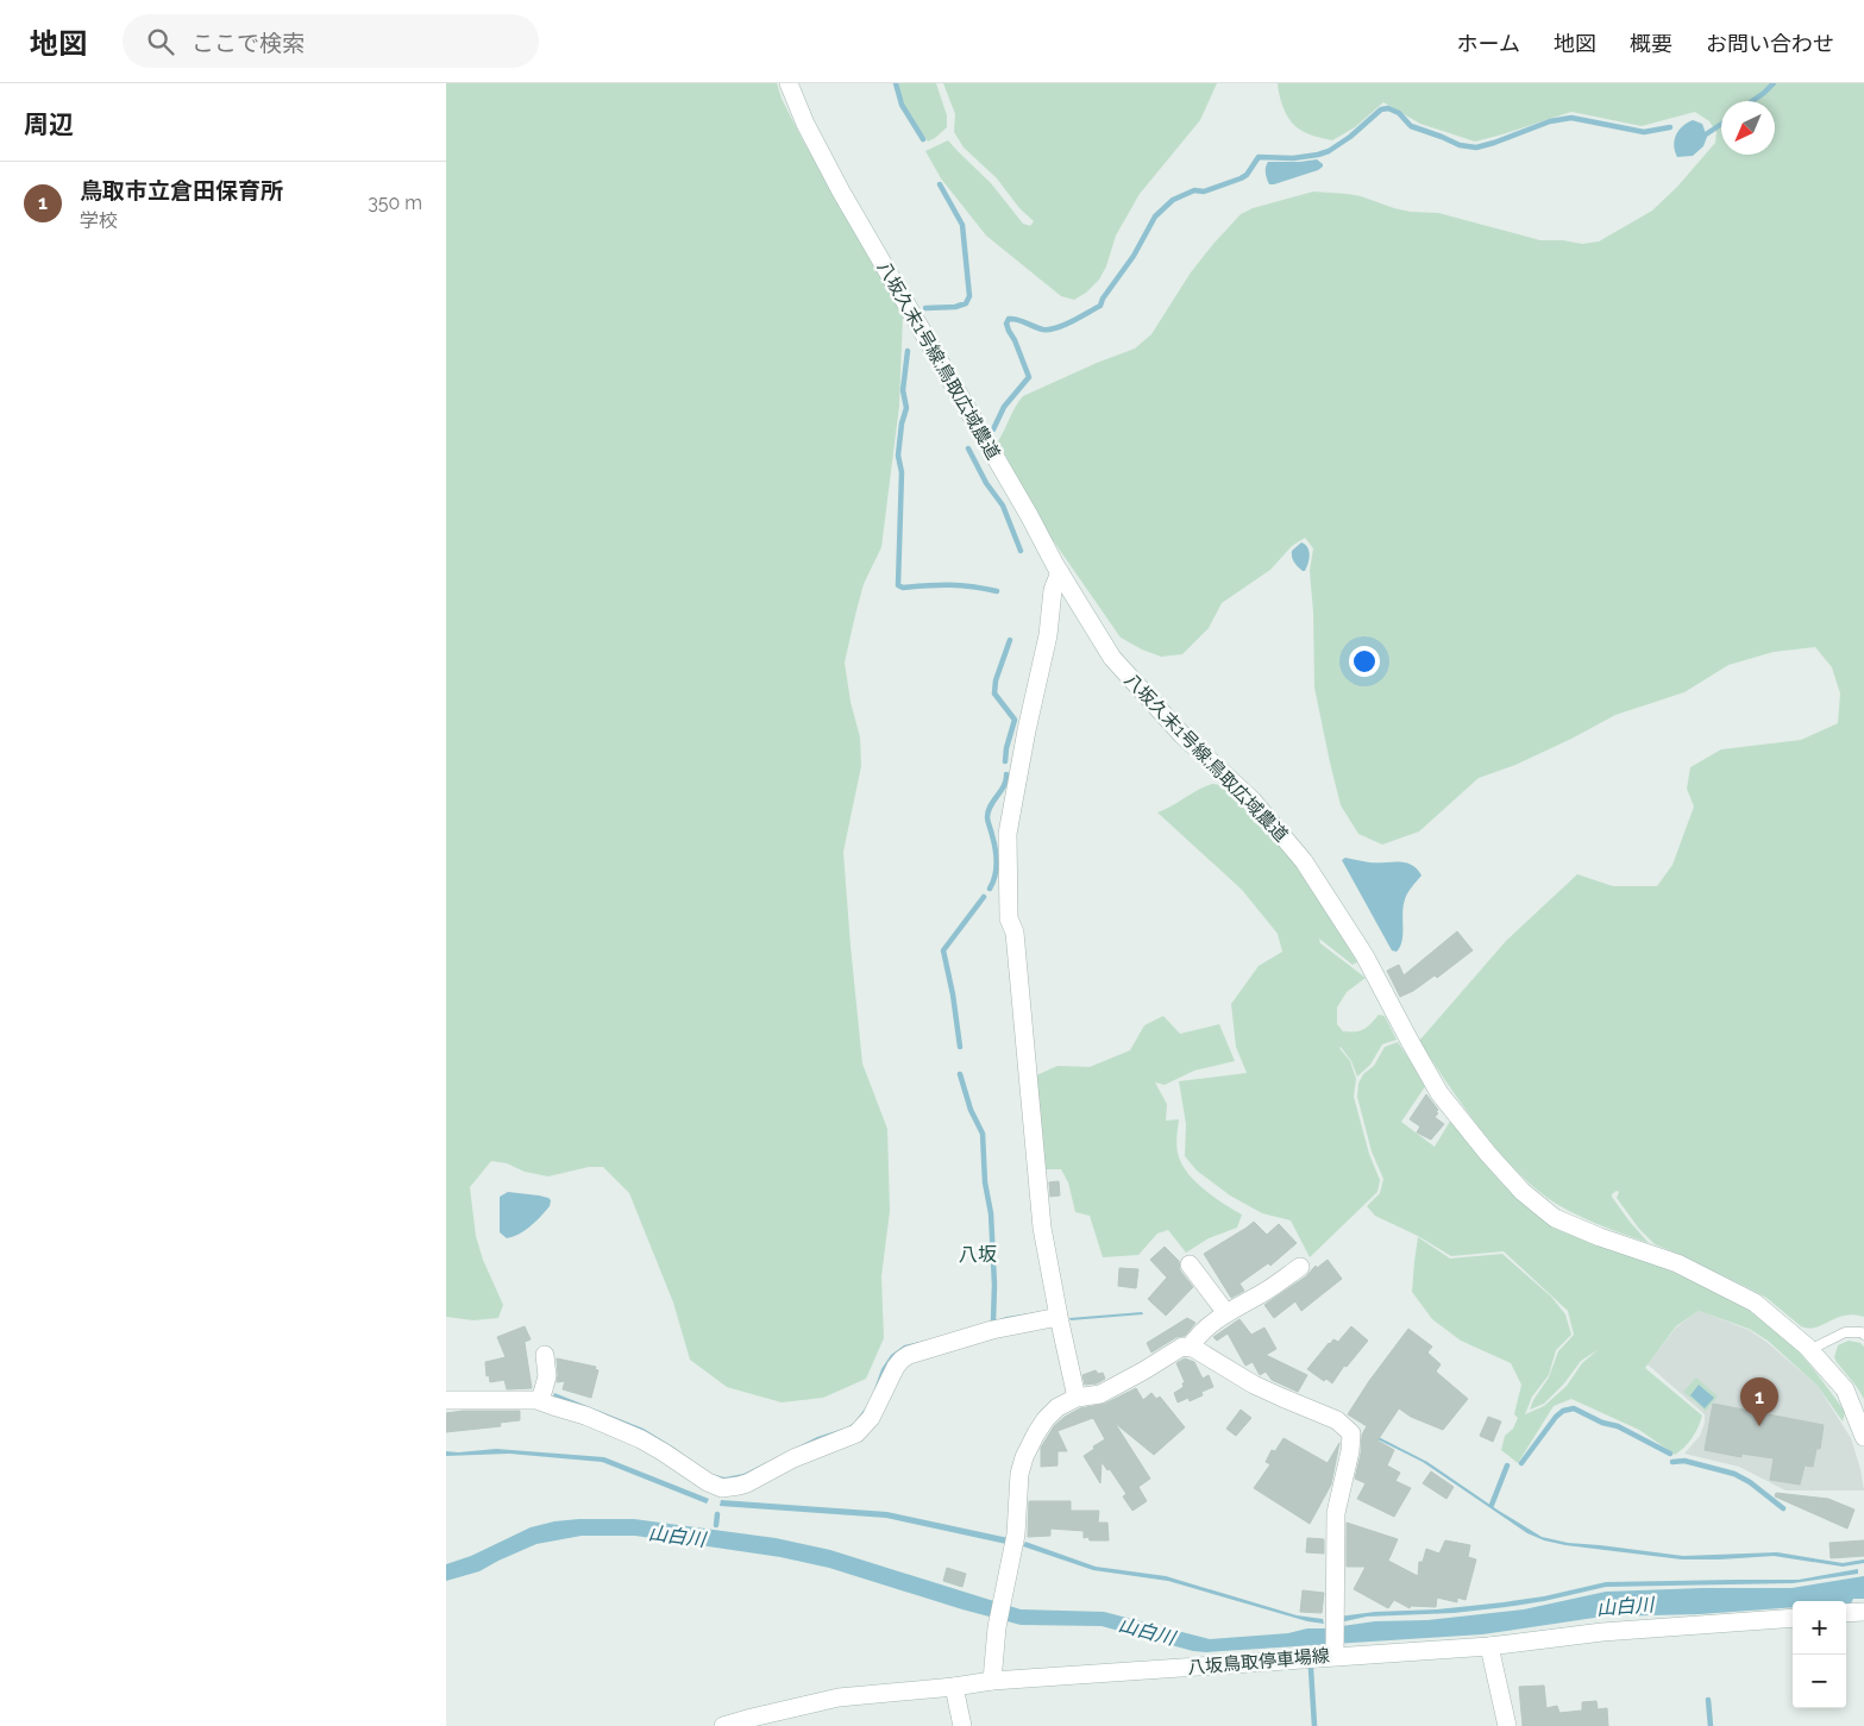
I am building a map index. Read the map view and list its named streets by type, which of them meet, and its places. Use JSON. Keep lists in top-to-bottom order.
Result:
{
  "streets": {
    "street": ["八坂久末1号線;鳥取広域農道", "八坂鳥取停車場線"]
  },
  "districts": ["八坂"],
  "water": ["山白川"],
  "north": "bottom left",
  "page": {
    "header": "地図",
    "search": "ここで検索",
    "nav": [
      "ホーム",
      "地図",
      "概要",
      "お問い合わせ"
    ],
    "heading": "周辺",
    "list": [
      {
        "mark": "1",
        "name": "鳥取市立倉田保育所",
        "note": "学校",
        "value": "350 m"
      }
    ],
    "pins": "1",
    "map_buttons": ["+", "−"]
  }
}
